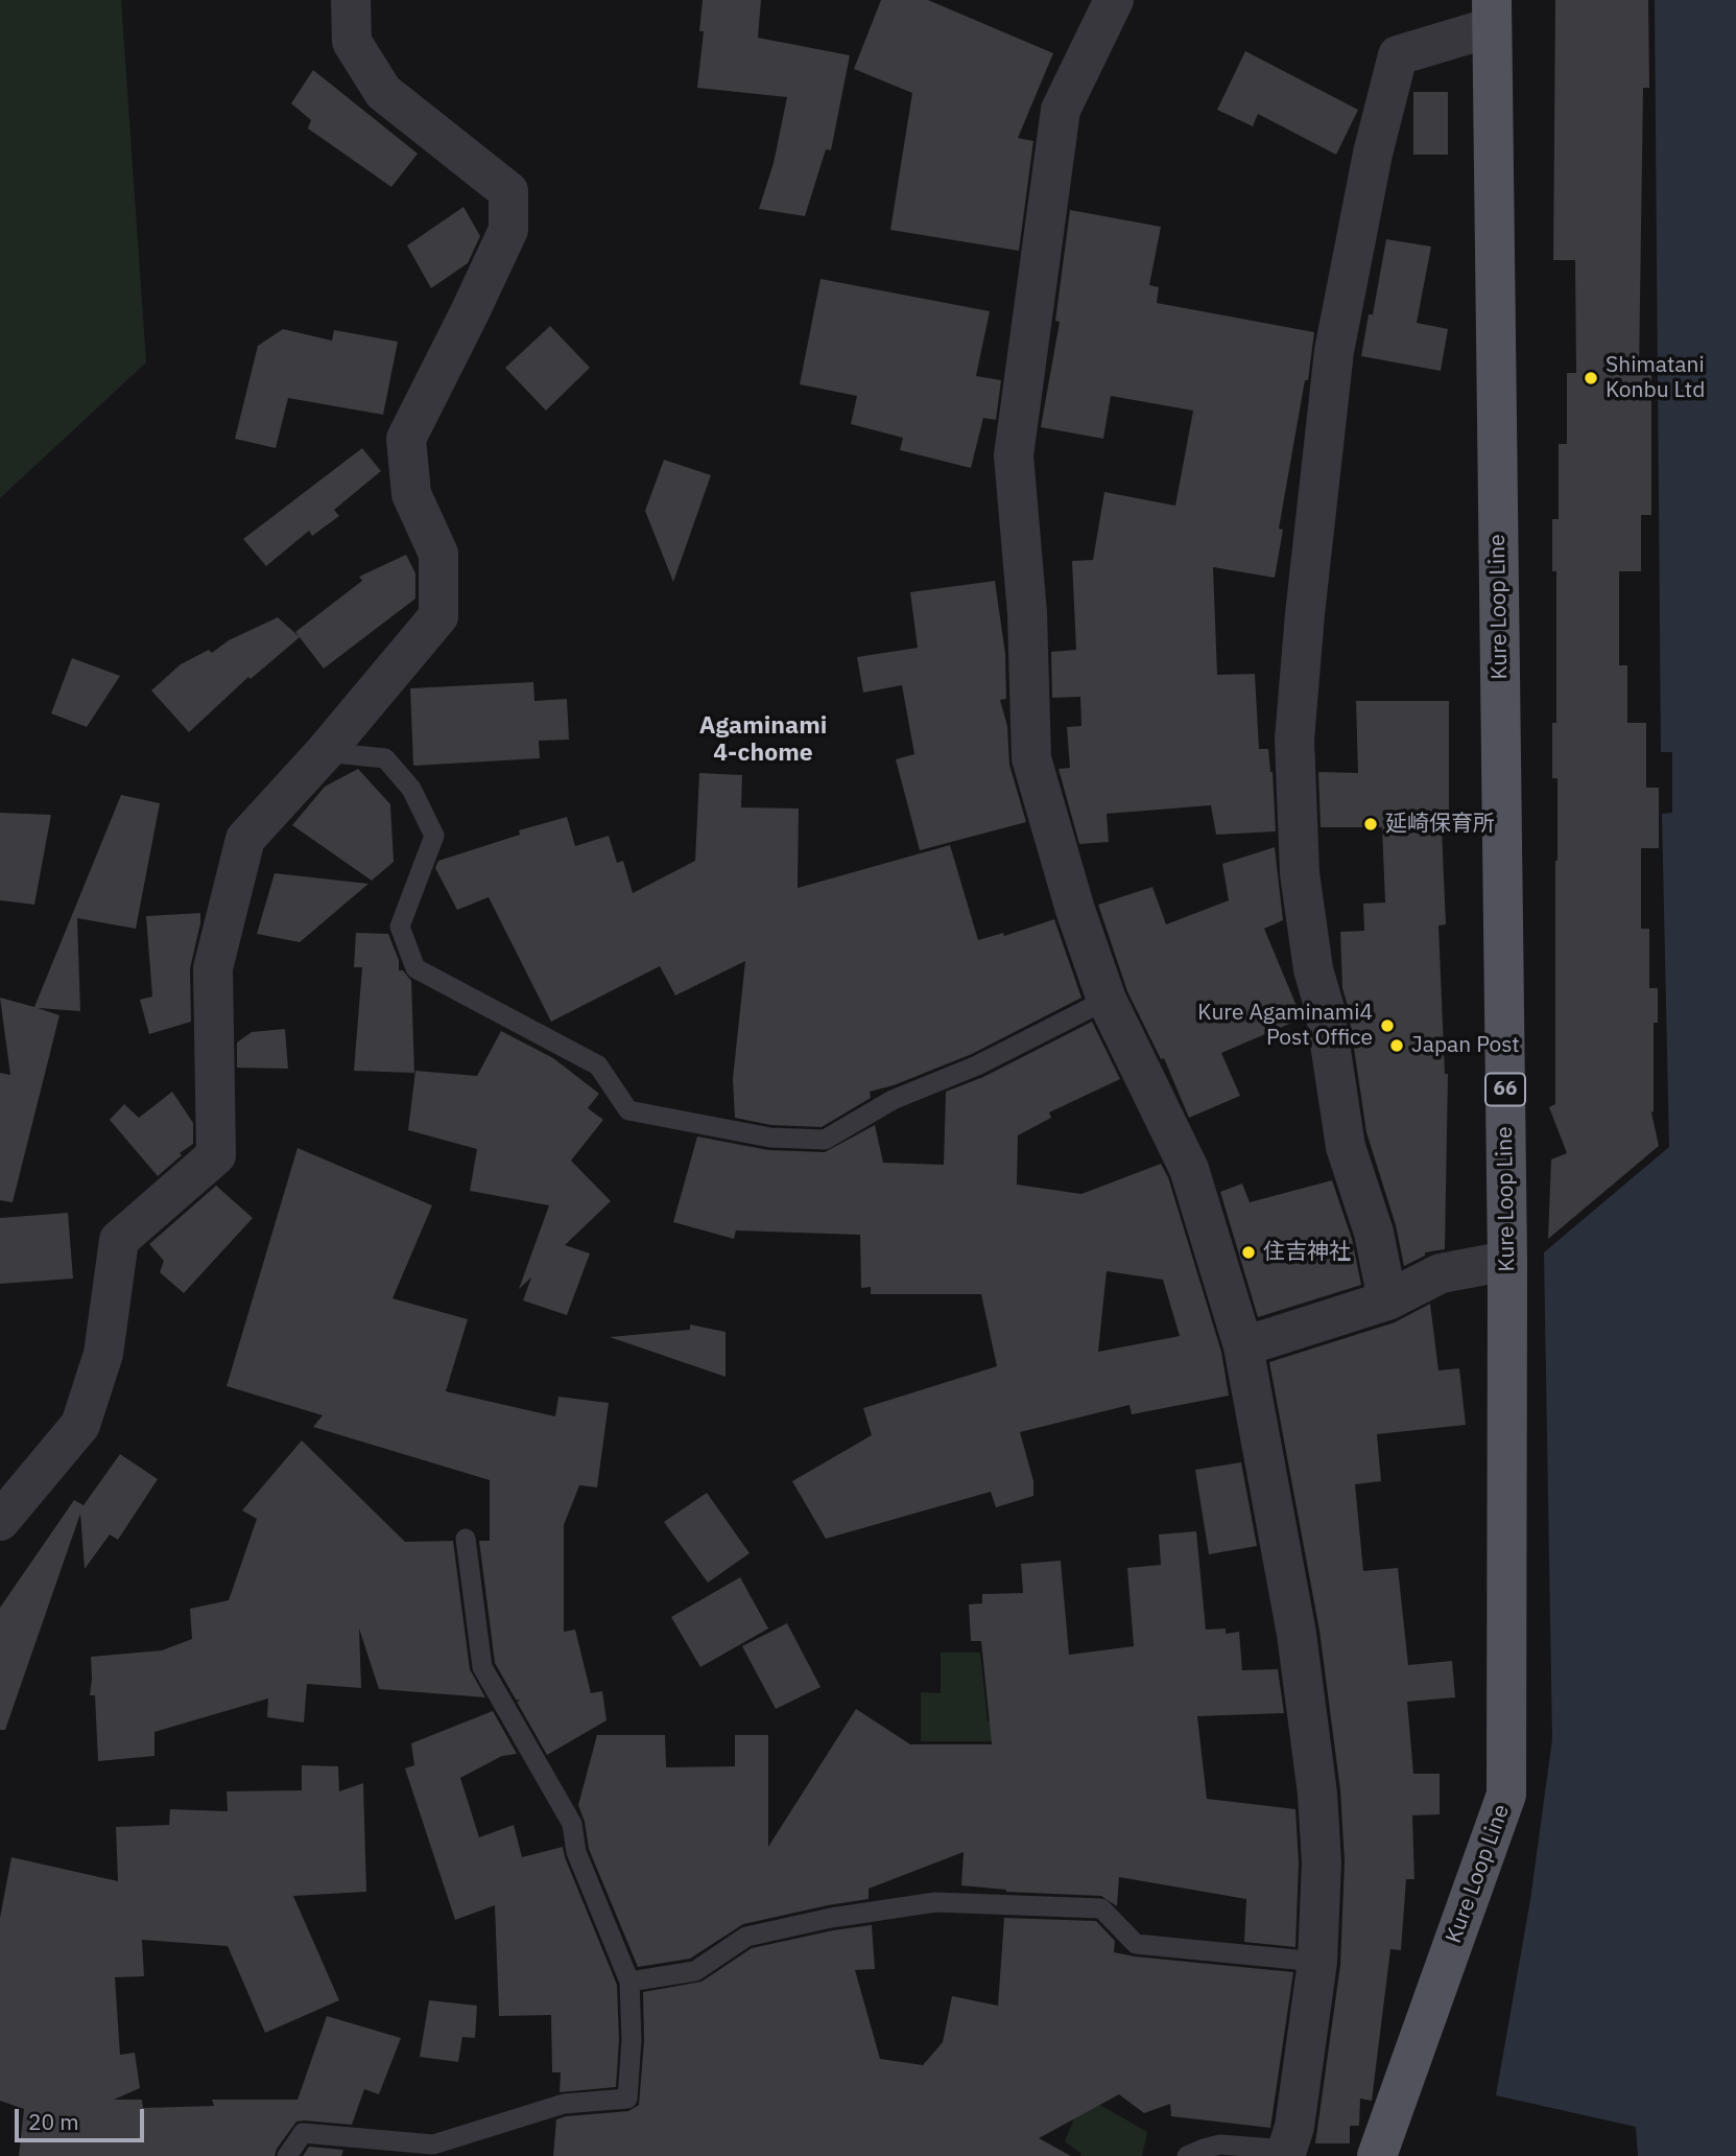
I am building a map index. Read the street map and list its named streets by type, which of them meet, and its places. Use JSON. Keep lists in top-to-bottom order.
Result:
{
  "streets": {
    "main road": ["Kure Loop Line", "66"]
  },
  "districts": ["Agaminami 4-chome"],
  "places": [
    "Shimatani Konbu Ltd",
    "延崎保育所",
    "Kure Agaminami4 Post Office",
    "Japan Post",
    "住吉神社"
  ],
  "scale_bar": "20 m"
}
